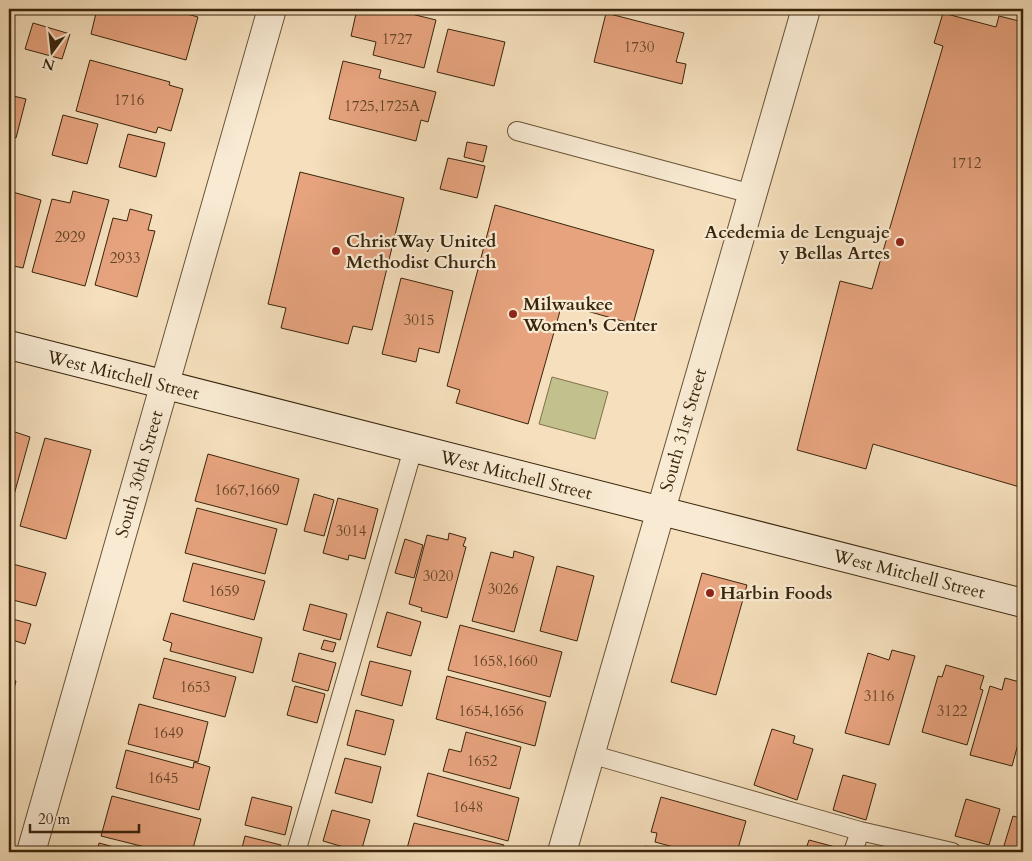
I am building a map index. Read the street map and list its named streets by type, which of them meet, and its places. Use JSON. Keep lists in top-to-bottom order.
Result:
{
  "streets": {
    "street": ["West Mitchell Street", "South 31st Street", "South 30th Street"]
  },
  "crossings": [
    ["West Mitchell Street", "South 31st Street"],
    ["West Mitchell Street", "South 30th Street"]
  ],
  "places": [
    "Acedemia de Lenguaje y Bellas Artes",
    "ChristWay United Methodist Church",
    "Milwaukee Women's Center",
    "Harbin Foods"
  ],
  "house_numbers": [
    "1727",
    "1730",
    "1716",
    "1725,1725A",
    "1712",
    "2929",
    "2933",
    "3015",
    "1667,1669",
    "3014",
    "3020",
    "3026",
    "1659",
    "1658,1660",
    "1653",
    "3116",
    "1654,1656",
    "3122",
    "1649",
    "1652",
    "1645",
    "1648"
  ],
  "scale_bar": "20 m",
  "north": "bottom"
}
